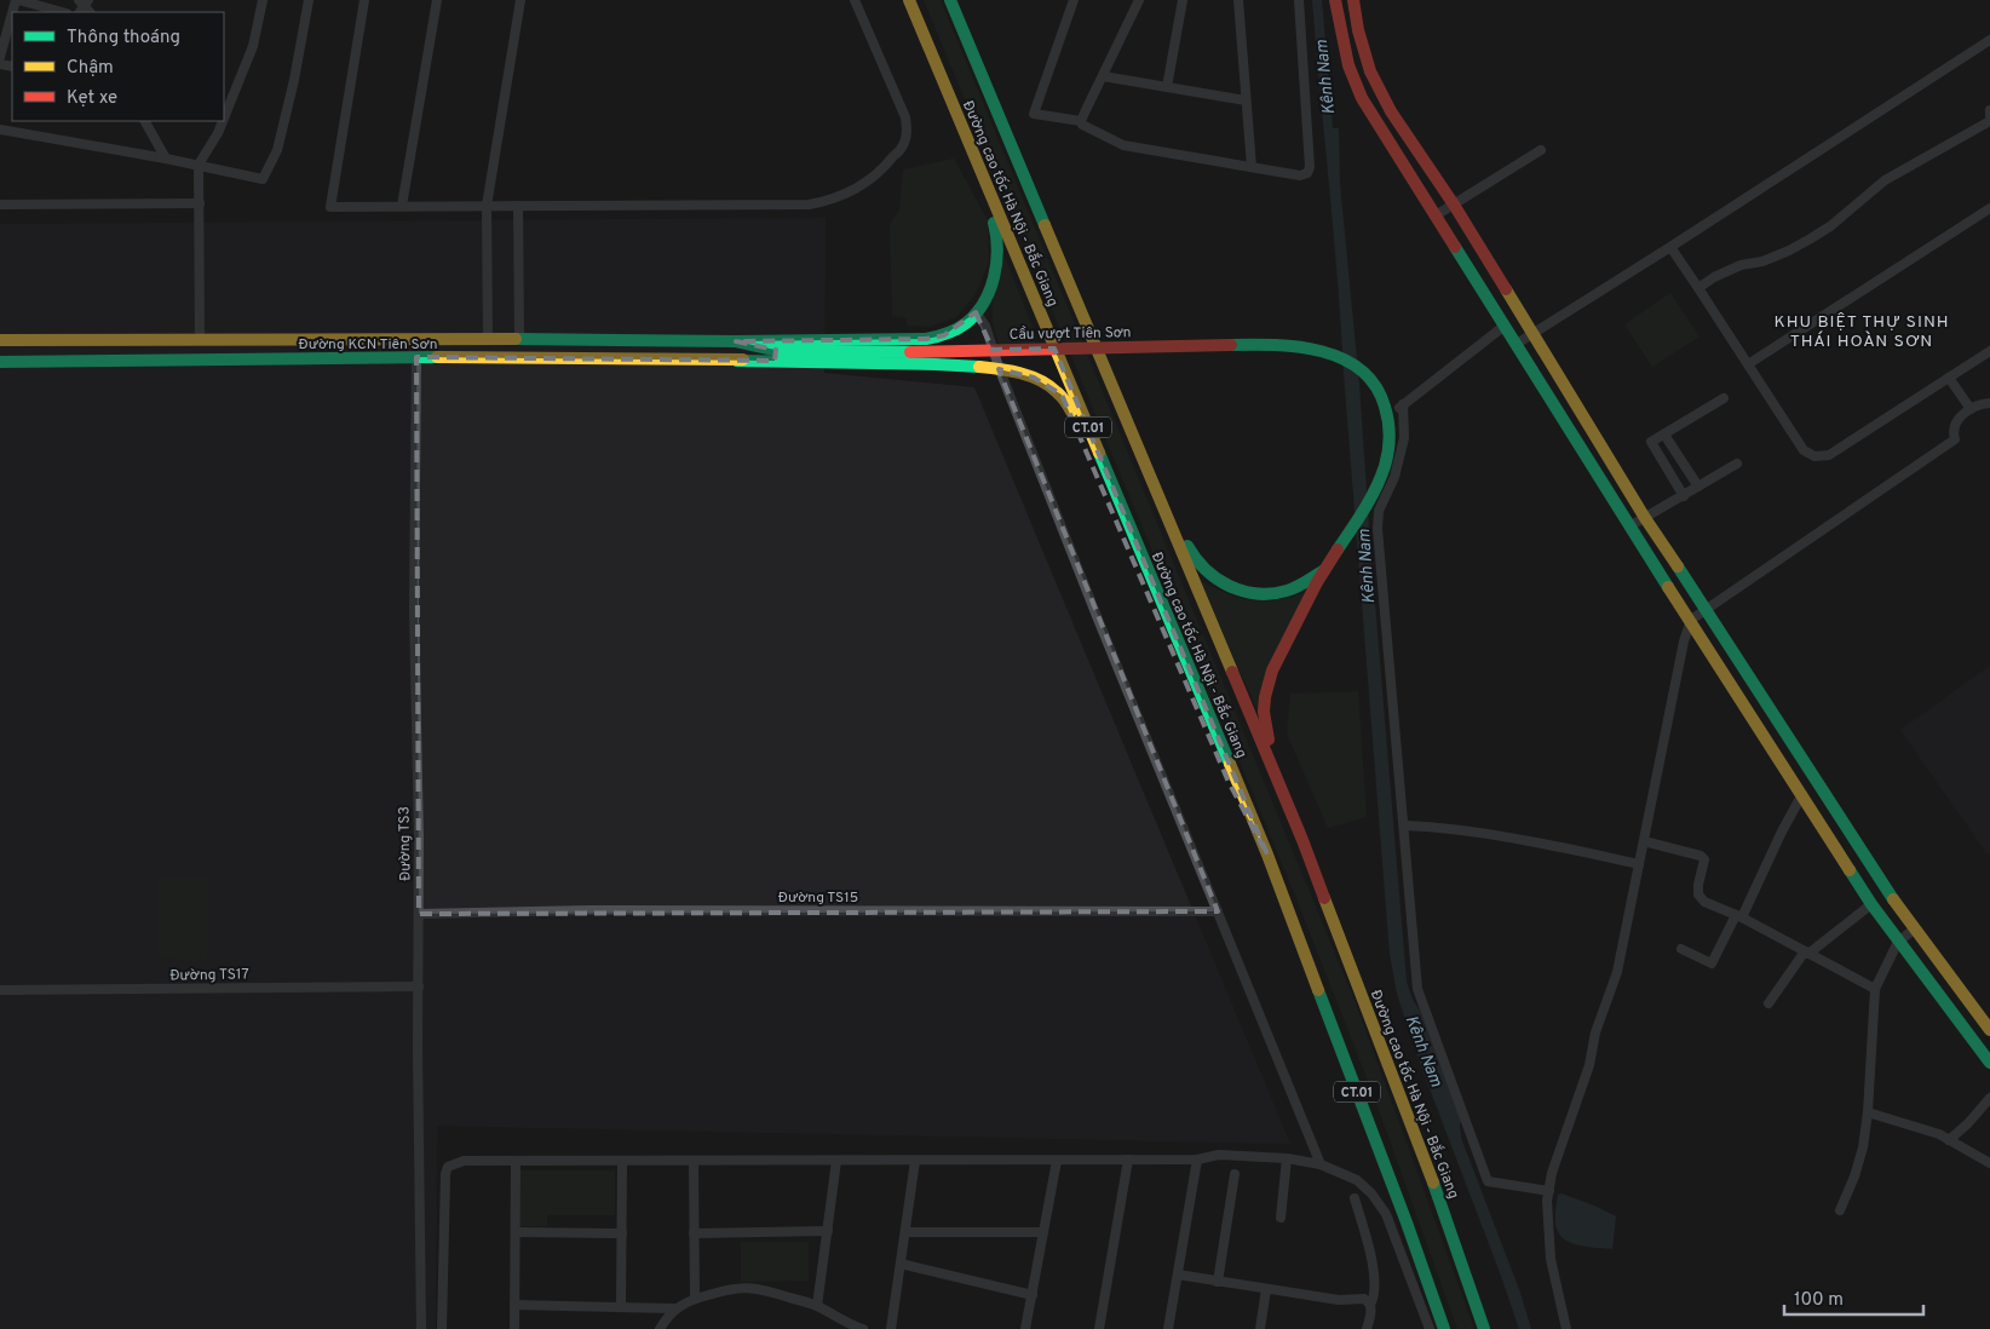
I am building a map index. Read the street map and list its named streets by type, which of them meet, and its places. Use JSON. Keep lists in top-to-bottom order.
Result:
{
  "streets": {
    "main road": [
      "Đường cao tốc Hà Nội - Bắc Giang",
      "Cầu vượt Tiên Sơn",
      "Đường KCN Tiên Sơn",
      "CT.01"
    ],
    "street": ["Đường TS3", "Đường TS15", "Đường TS17"]
  },
  "crossings": [
    ["Đường KCN Tiên Sơn", "Đường TS3"],
    ["Đường TS3", "Đường TS15"],
    ["Đường TS3", "Đường TS17"]
  ],
  "districts": ["KHU BIỆT THỰ SINH THÁI HOÀN SƠN"],
  "water": ["Kênh Nam"],
  "legend": ["Thông thoáng", "Chậm", "Kẹt xe"],
  "scale_bar": "100 m"
}
